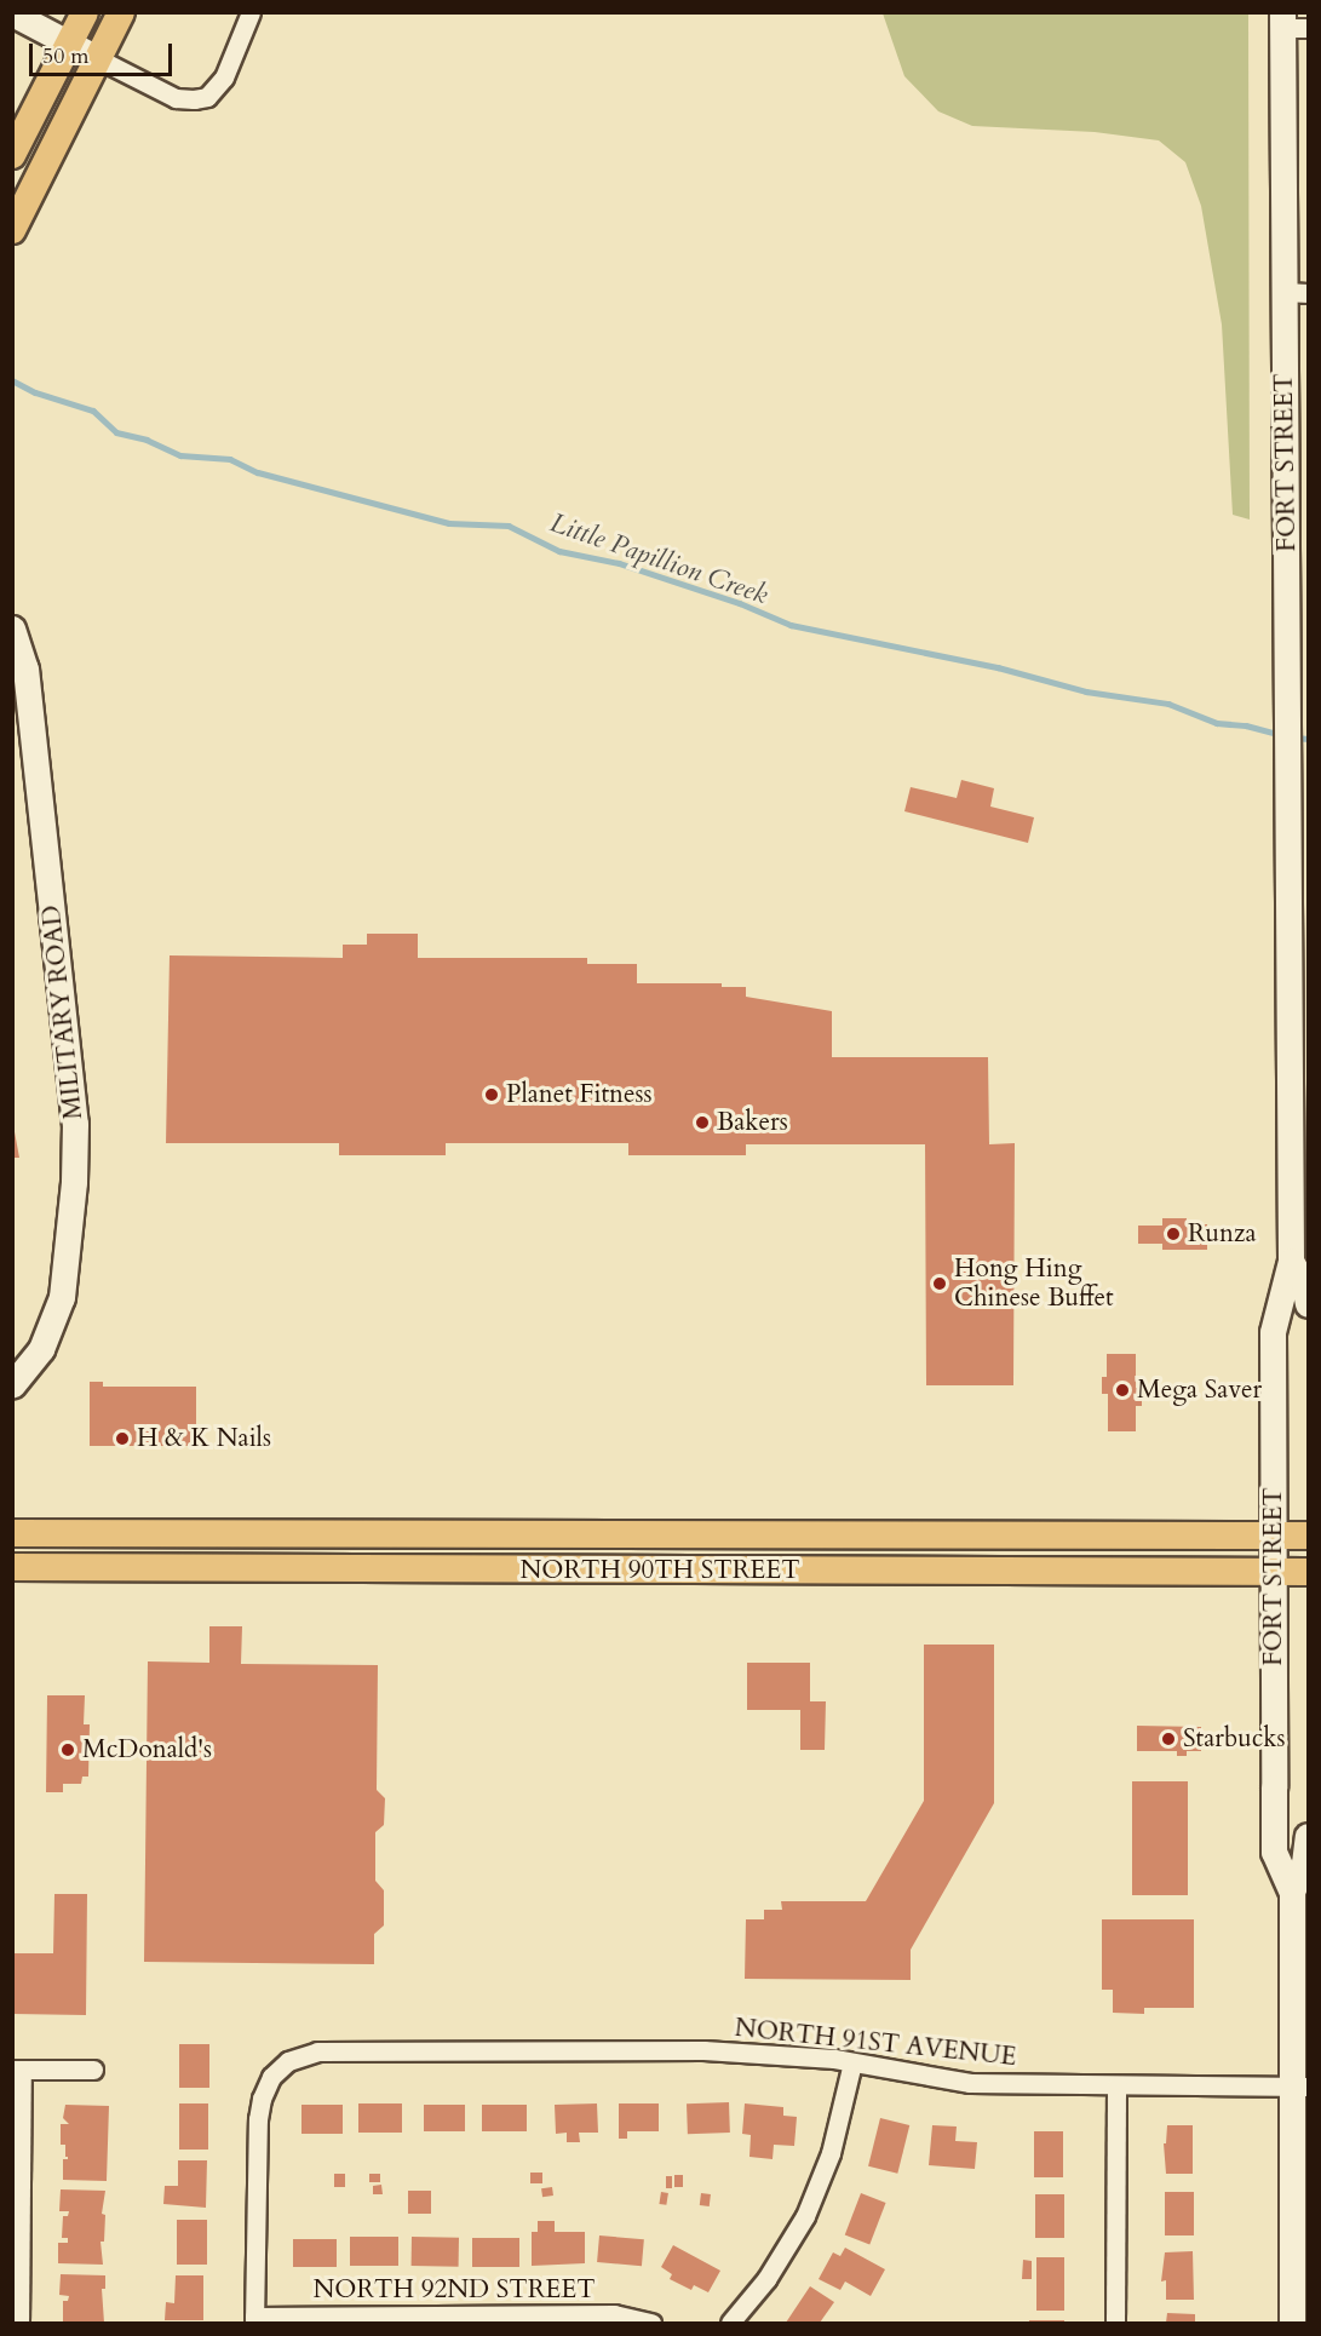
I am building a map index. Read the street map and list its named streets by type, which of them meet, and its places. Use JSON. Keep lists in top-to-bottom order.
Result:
{
  "streets": {
    "main road": ["FORT STREET", "MILITARY ROAD", "NORTH 90TH STREET"],
    "street": ["NORTH 91ST AVENUE", "NORTH 92ND STREET"]
  },
  "crossings": [
    ["FORT STREET", "NORTH 90TH STREET"],
    ["FORT STREET", "NORTH 91ST AVENUE"],
    ["NORTH 91ST AVENUE", "NORTH 92ND STREET"]
  ],
  "water": ["Little Papillion Creek"],
  "places": [
    "Planet Fitness",
    "Bakers",
    "Runza",
    "Hong Hing Chinese Buffet",
    "Mega Saver",
    "H & K Nails",
    "Starbucks",
    "McDonald's"
  ],
  "scale_bar": "50 m"
}
